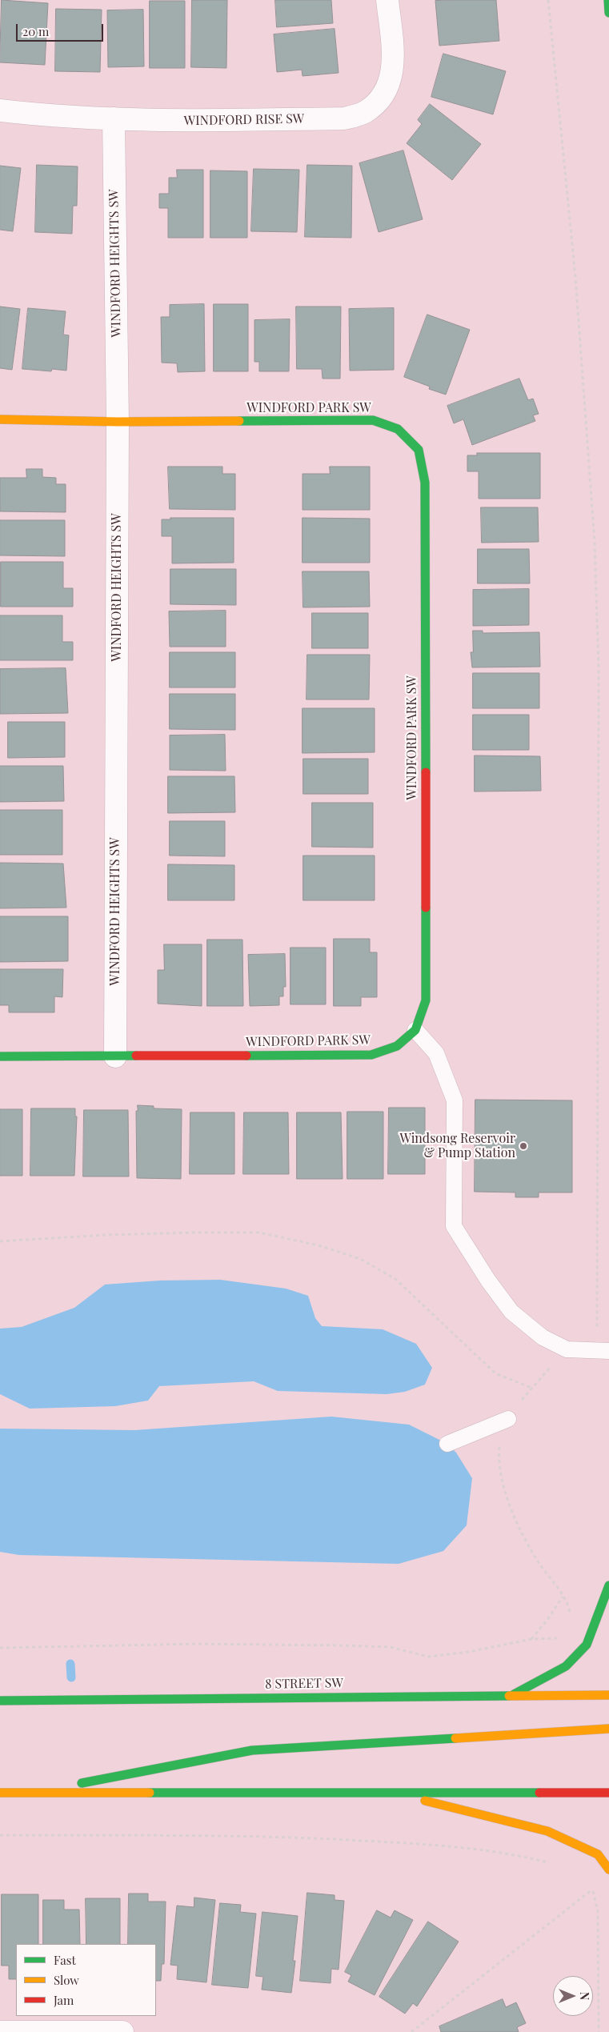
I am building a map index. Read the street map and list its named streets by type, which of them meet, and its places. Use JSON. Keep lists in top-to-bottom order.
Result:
{
  "streets": {
    "main road": ["WINDFORD PARK SW", "8 STREET SW"],
    "street": ["WINDFORD RISE SW", "WINDFORD HEIGHTS SW"]
  },
  "crossings": [
    ["WINDFORD RISE SW", "WINDFORD HEIGHTS SW"],
    ["WINDFORD HEIGHTS SW", "WINDFORD PARK SW"]
  ],
  "places": ["Windsong Reservoir & Pump Station"],
  "legend": ["Fast", "Slow", "Jam"],
  "scale_bar": "20 m",
  "north": "right"
}
